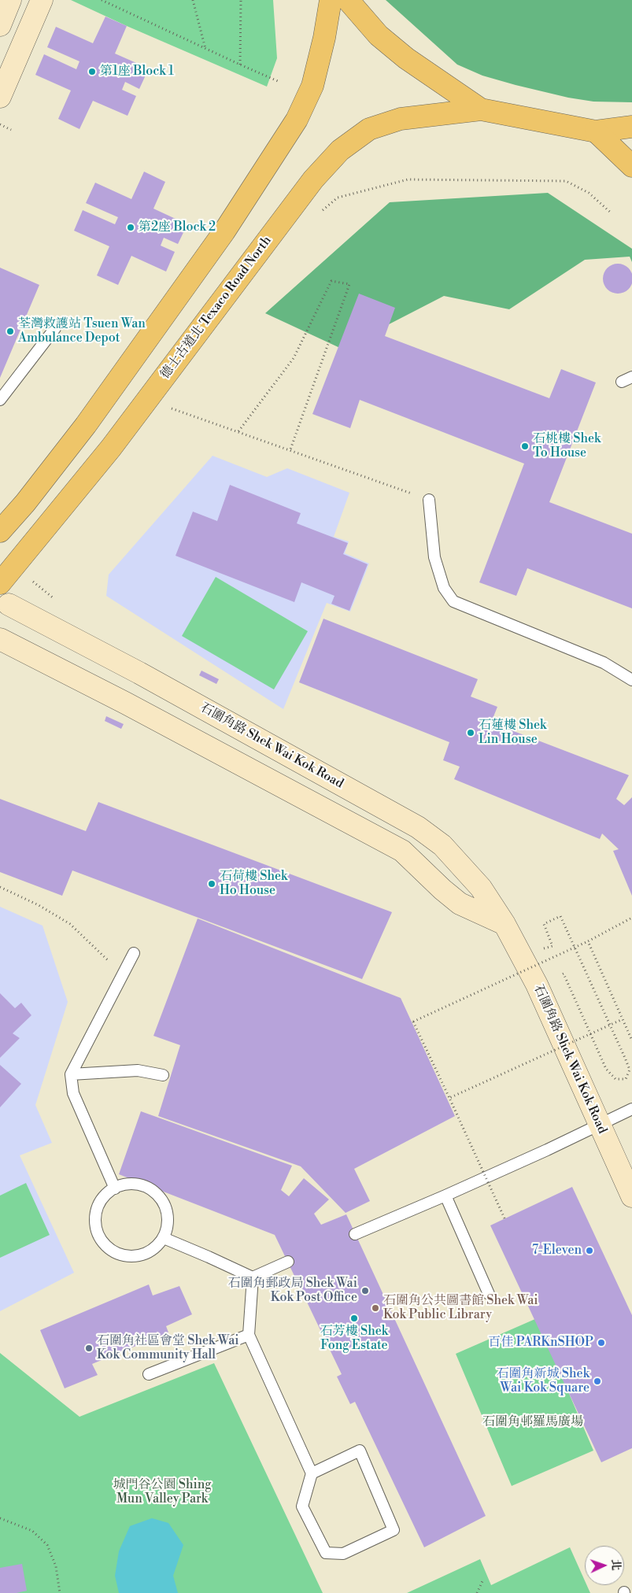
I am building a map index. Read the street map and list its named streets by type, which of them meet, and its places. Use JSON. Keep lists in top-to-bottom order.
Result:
{
  "streets": {
    "main road": ["德士古道北 Texaco Road North"],
    "street": ["石圍角路 Shek Wai Kok Road"]
  },
  "parks": ["石圍角邨羅馬廣場", "城門谷公園 Shing Mun Valley Park"],
  "places": [
    "第1座 Block 1",
    "第2座 Block 2",
    "荃灣救護站 Tsuen Wan Ambulance Depot",
    "石桃樓 Shek To House",
    "石蓮樓 Shek Lin House",
    "石荷樓 Shek Ho House",
    "7-Eleven",
    "石圍角郵政局 Shek Wai Kok Post Office",
    "石圍角公共圖書館 Shek Wai Kok Public Library",
    "石芳樓 Shek Fong Estate",
    "百佳 PARKnSHOP",
    "石圍角社區會堂 Shek Wai Kok Community Hall",
    "石圍角新城 Shek Wai Kok Square"
  ],
  "north": "right"
}
